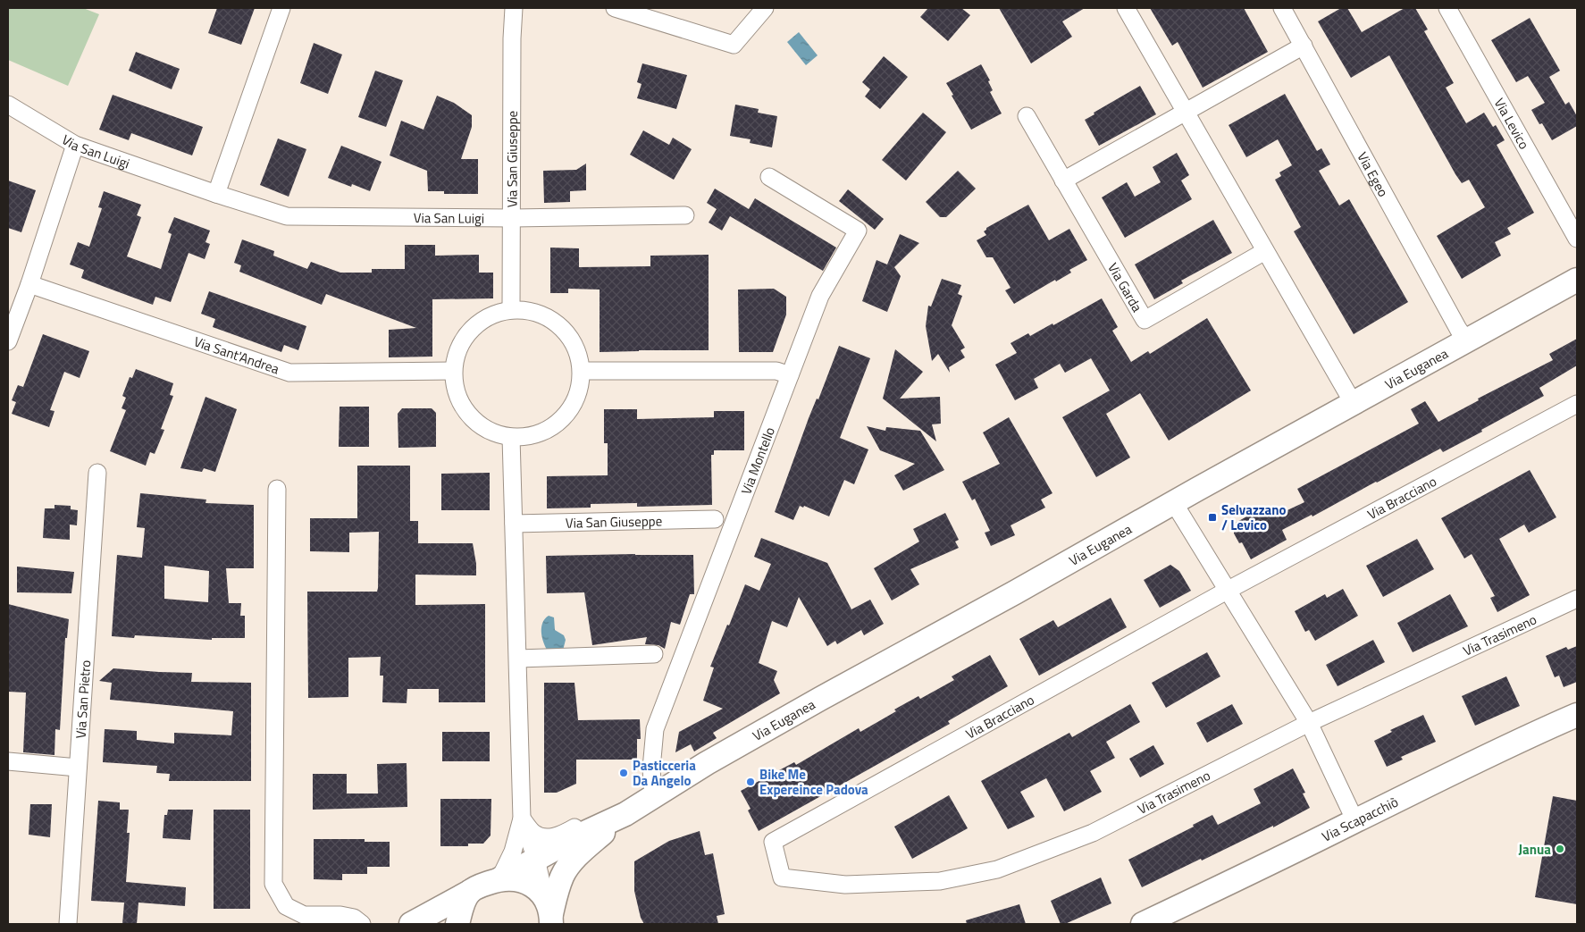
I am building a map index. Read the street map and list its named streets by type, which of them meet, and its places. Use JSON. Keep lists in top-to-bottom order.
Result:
{
  "streets": {
    "street": [
      "Via Levico",
      "Via San Luigi",
      "Via San Giuseppe",
      "Via Egeo",
      "Via Garda",
      "Via Sant'Andrea",
      "Via Euganea",
      "Via Montello",
      "Via Bracciano",
      "Via Trasimeno",
      "Via San Pietro",
      "Via Scapacchiò"
    ]
  },
  "crossings": [
    ["Via San Luigi", "Via San Giuseppe"],
    ["Via San Giuseppe", "Via Sant'Andrea"],
    ["Via Egeo", "Via Euganea"],
    ["Via Euganea", "Via Montello"],
    ["Via Bracciano", "Via Trasimeno"]
  ],
  "places": {
    "transit": ["Selvazzano / Levico"],
    "other": ["Pasticceria Da Angelo", "Bike Me Expereince Padova", "Janua"]
  }
}
